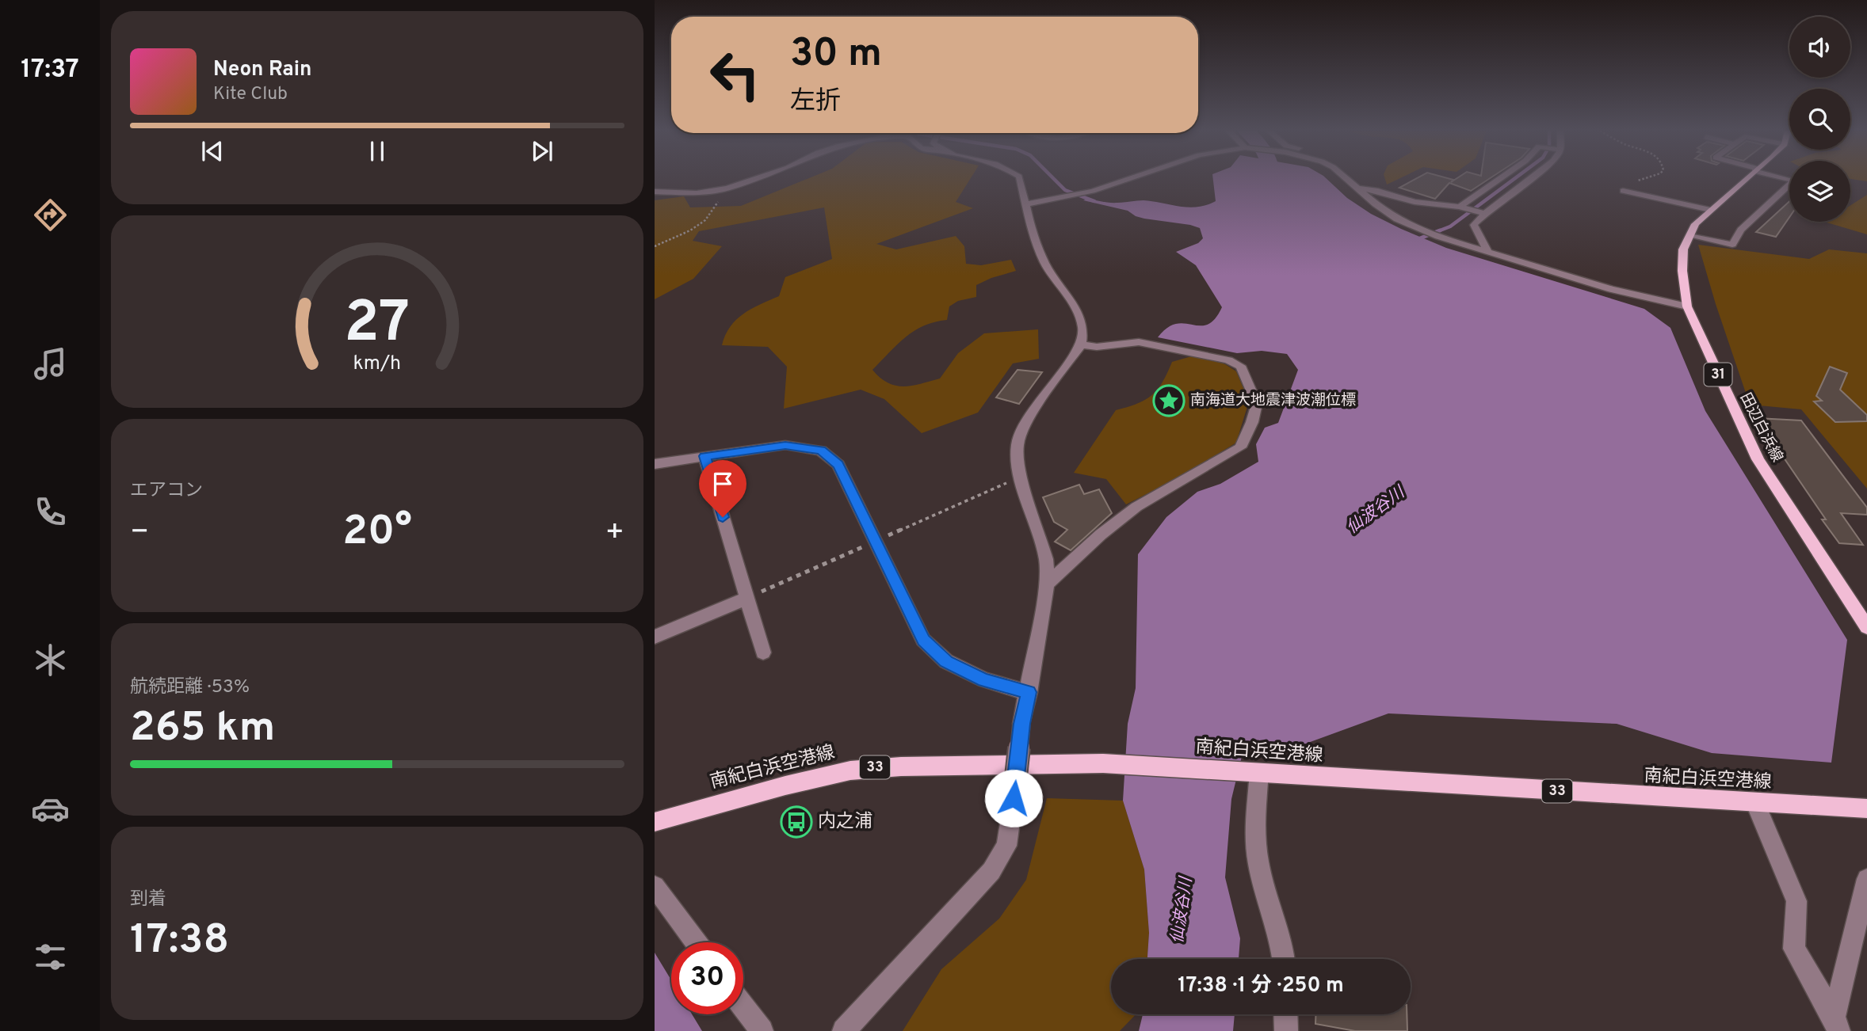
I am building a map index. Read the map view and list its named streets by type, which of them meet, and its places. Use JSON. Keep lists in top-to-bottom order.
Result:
{
  "streets": {
    "main road": [
      "31",
      "田辺白浜線",
      "南紀白浜空港線",
      "33"
    ]
  },
  "water": ["仙波谷川"],
  "places": {
    "place": ["南海道大地震津波潮位標"],
    "bus stop": ["内之浦"]
  },
  "page": {
    "tabs": "17:37",
    "turn": ["30 m", "左折"],
    "song": ["Neon Rain", "Kite Club"],
    "tile": [
      "エアコン",
      ["航続距離 · 53%", "265 km"],
      ["到着", "17:38"]
    ],
    "heat": ["−", "20°", "+"],
    "limit": "30",
    "trip": "17:38 · 1 分 · 250 m",
    "gauge": ["27", "km/h"]
  }
}
